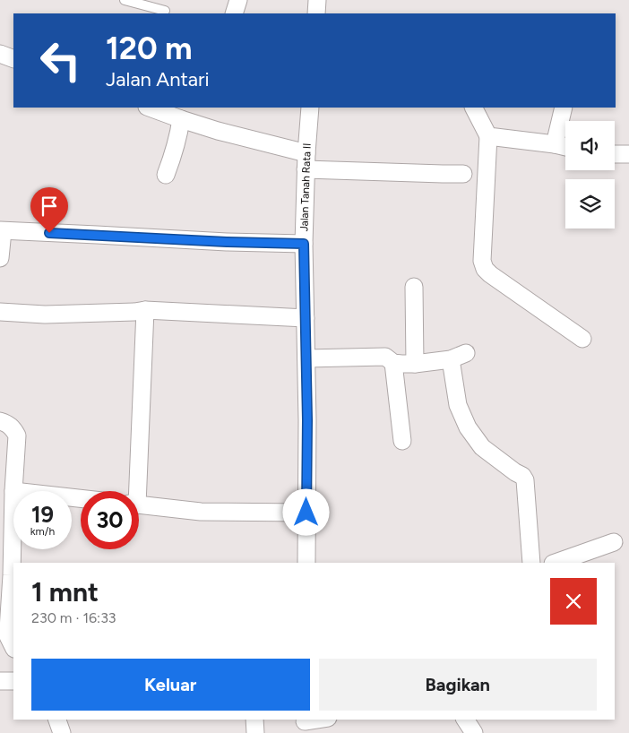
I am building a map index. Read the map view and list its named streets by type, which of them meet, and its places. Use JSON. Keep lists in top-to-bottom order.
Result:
{
  "streets": {
    "street": ["Jalan Tanah Rata II"]
  },
  "page": {
    "turn": ["120 m", "Jalan Antari"],
    "speed": "19 km/h",
    "limit": "30",
    "heading": ["1 mnt", "230 m · 16:33"],
    "buttons": ["Keluar", "Bagikan"]
  }
}
